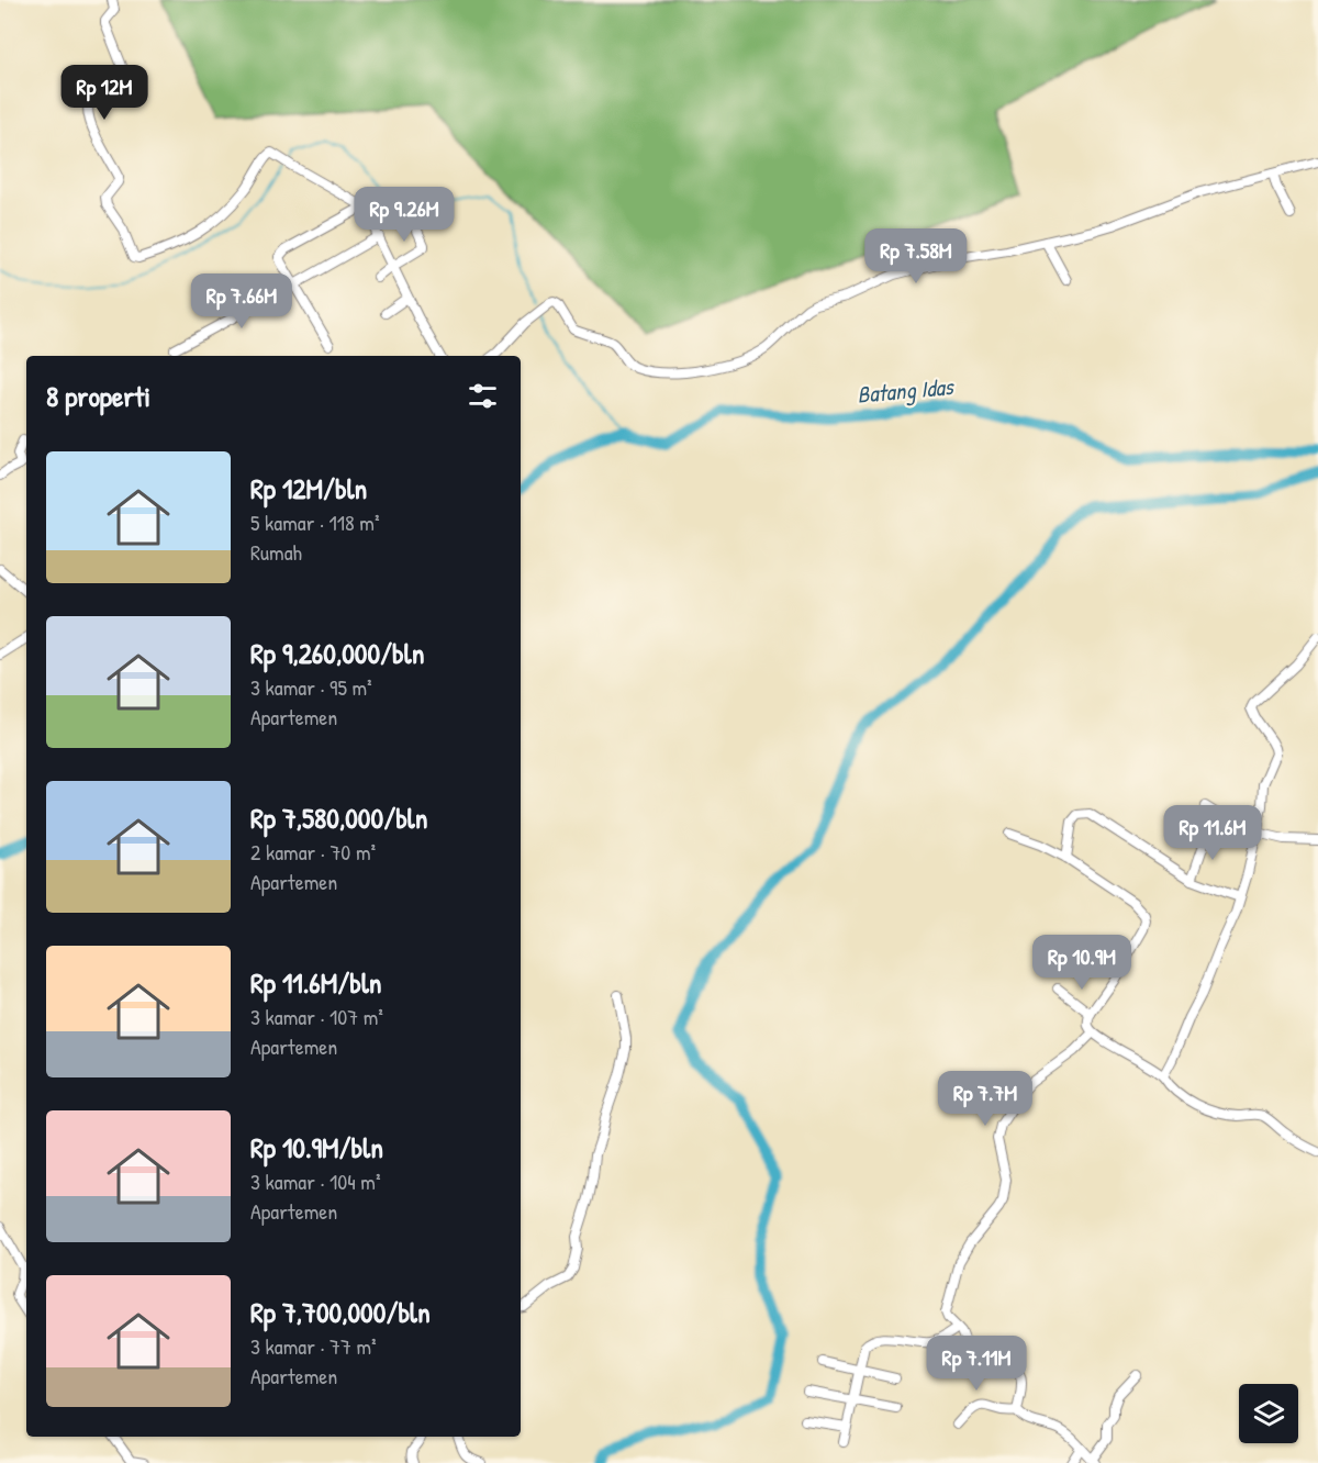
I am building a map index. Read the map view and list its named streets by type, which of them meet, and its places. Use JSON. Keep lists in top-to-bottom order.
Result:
{
  "water": ["Batang Idas"],
  "page": {
    "price": [
      "Rp 12M",
      "Rp 9.26M",
      "Rp 7.58M",
      "Rp 7.66M",
      "Rp 11.6M",
      "Rp 10.9M",
      "Rp 7.7M",
      "Rp 7.11M"
    ],
    "heading": "8 properti",
    "list": [
      {
        "name": "Rp 12M/bln",
        "note": "5 kamar · 118 m² · Rumah"
      },
      {
        "name": "Rp 9,260,000/bln",
        "note": "3 kamar · 95 m² · Apartemen"
      },
      {
        "name": "Rp 7,580,000/bln",
        "note": "2 kamar · 70 m² · Apartemen"
      },
      {
        "name": "Rp 11.6M/bln",
        "note": "3 kamar · 107 m² · Apartemen"
      },
      {
        "name": "Rp 10.9M/bln",
        "note": "3 kamar · 104 m² · Apartemen"
      },
      {
        "name": "Rp 7,700,000/bln",
        "note": "3 kamar · 77 m² · Apartemen"
      }
    ]
  }
}
